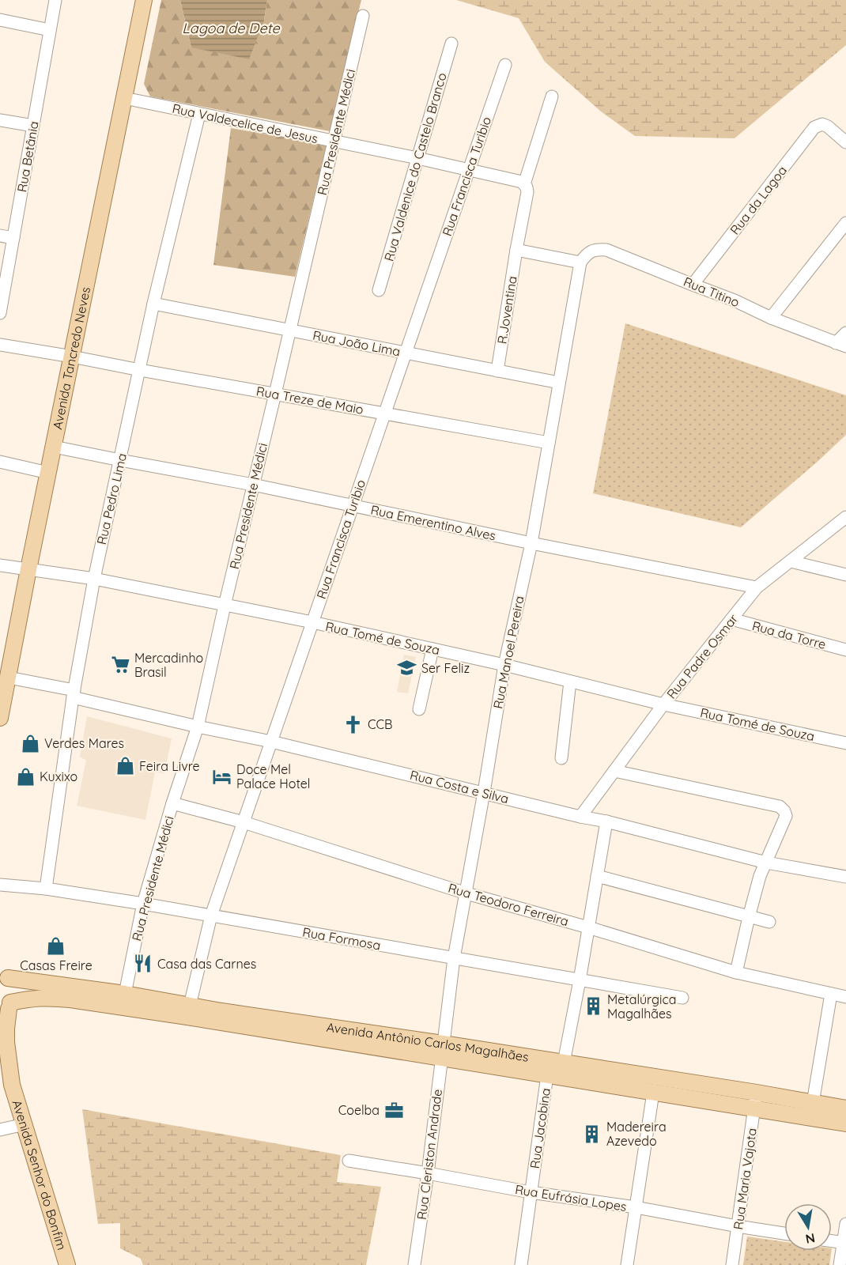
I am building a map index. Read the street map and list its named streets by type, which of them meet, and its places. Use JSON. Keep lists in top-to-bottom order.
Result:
{
  "streets": {
    "main road": ["Avenida Tancredo Neves", "Avenida Antônio Carlos Magalhães", "Avenida Senhor do Bonfim"],
    "street": [
      "Rua Valdecelice de Jesus",
      "Rua Presidente Médici",
      "Rua Betânia",
      "Rua Valdenice do Castelo Branco",
      "Rua Francisca Turibio",
      "Rua da Lagoa",
      "Rua Titino",
      "R.Joventina",
      "Rua João Lima",
      "Rua Treze de Maio",
      "Rua Pedro Lima",
      "Rua Emerentino Alves",
      "Rua da Torre",
      "Rua Tomé de Souza",
      "Rua Manoel Pereira",
      "Rua Padre Osmar",
      "Rua Costa e Silva",
      "Rua Teodoro Ferreira",
      "Rua Formosa",
      "Rua Jacobina",
      "Rua Cleriston Andrade",
      "Rua Maria Vajota",
      "Rua Eufrásia Lopes"
    ]
  },
  "crossings": [
    ["Rua Valdecelice de Jesus", "Rua Presidente Médici"],
    ["Rua Valdecelice de Jesus", "Rua Valdenice do Castelo Branco"],
    ["Rua Valdecelice de Jesus", "Rua Francisca Turibio"],
    ["Rua Valdecelice de Jesus", "R.Joventina"],
    ["Rua Valdecelice de Jesus", "Avenida Tancredo Neves"],
    ["Rua Valdecelice de Jesus", "Rua Pedro Lima"],
    ["Rua Presidente Médici", "Rua João Lima"],
    ["Rua Presidente Médici", "Rua Treze de Maio"],
    ["Rua Presidente Médici", "Rua Emerentino Alves"],
    ["Rua Presidente Médici", "Rua Tomé de Souza"],
    ["Rua Presidente Médici", "Rua Costa e Silva"],
    ["Rua Presidente Médici", "Rua Teodoro Ferreira"],
    ["Rua Presidente Médici", "Rua Formosa"],
    ["Rua Presidente Médici", "Avenida Antônio Carlos Magalhães"],
    ["Rua Francisca Turibio", "Rua João Lima"],
    ["Rua Francisca Turibio", "Rua Treze de Maio"],
    ["Rua Francisca Turibio", "Rua Emerentino Alves"],
    ["Rua Francisca Turibio", "Rua Tomé de Souza"],
    ["Rua Francisca Turibio", "Rua Costa e Silva"],
    ["Rua Francisca Turibio", "Rua Teodoro Ferreira"],
    ["Rua Francisca Turibio", "Rua Formosa"],
    ["Rua Francisca Turibio", "Avenida Antônio Carlos Magalhães"],
    ["Rua da Lagoa", "Rua Titino"],
    ["Rua Titino", "Rua Manoel Pereira"],
    ["R.Joventina", "Rua João Lima"],
    ["Rua João Lima", "Rua Pedro Lima"],
    ["Rua João Lima", "Rua Manoel Pereira"],
    ["Avenida Tancredo Neves", "Rua Treze de Maio"],
    ["Avenida Tancredo Neves", "Rua Emerentino Alves"],
    ["Avenida Tancredo Neves", "Rua Tomé de Souza"],
    ["Avenida Tancredo Neves", "Rua Costa e Silva"],
    ["Rua Treze de Maio", "Rua Pedro Lima"],
    ["Rua Treze de Maio", "Rua Manoel Pereira"],
    ["Rua Pedro Lima", "Rua Emerentino Alves"],
    ["Rua Pedro Lima", "Rua Tomé de Souza"],
    ["Rua Pedro Lima", "Rua Costa e Silva"],
    ["Rua Pedro Lima", "Rua Formosa"],
    ["Rua Emerentino Alves", "Rua Manoel Pereira"],
    ["Rua Emerentino Alves", "Rua Padre Osmar"],
    ["Rua da Torre", "Rua Padre Osmar"],
    ["Rua Tomé de Souza", "Rua Manoel Pereira"],
    ["Rua Tomé de Souza", "Rua Padre Osmar"],
    ["Rua Manoel Pereira", "Rua Costa e Silva"],
    ["Rua Manoel Pereira", "Rua Teodoro Ferreira"],
    ["Rua Manoel Pereira", "Rua Formosa"],
    ["Rua Manoel Pereira", "Avenida Antônio Carlos Magalhães"],
    ["Rua Manoel Pereira", "Rua Cleriston Andrade"],
    ["Rua Padre Osmar", "Rua Costa e Silva"],
    ["Avenida Antônio Carlos Magalhães", "Rua Jacobina"],
    ["Avenida Antônio Carlos Magalhães", "Rua Cleriston Andrade"],
    ["Avenida Antônio Carlos Magalhães", "Avenida Senhor do Bonfim"],
    ["Avenida Antônio Carlos Magalhães", "Rua Maria Vajota"],
    ["Rua Jacobina", "Rua Eufrásia Lopes"],
    ["Rua Cleriston Andrade", "Rua Eufrásia Lopes"],
    ["Rua Maria Vajota", "Rua Eufrásia Lopes"]
  ],
  "water": ["Lagoa de Dete"],
  "places": {
    "supermarket": ["Mercadinho Brasil"],
    "school or university": ["Ser Feliz"],
    "church": ["CCB"],
    "shop": [
      "Verdes Mares",
      "Feira Livre",
      "Kuxixo",
      "Casas Freire"
    ],
    "hotel": ["Doce Mel Palace Hotel"],
    "restaurant": ["Casa das Carnes"],
    "building": ["Metalúrgica Magalhães", "Madereira Azevedo"],
    "office": ["Coelba"]
  },
  "north": "bottom"
}
